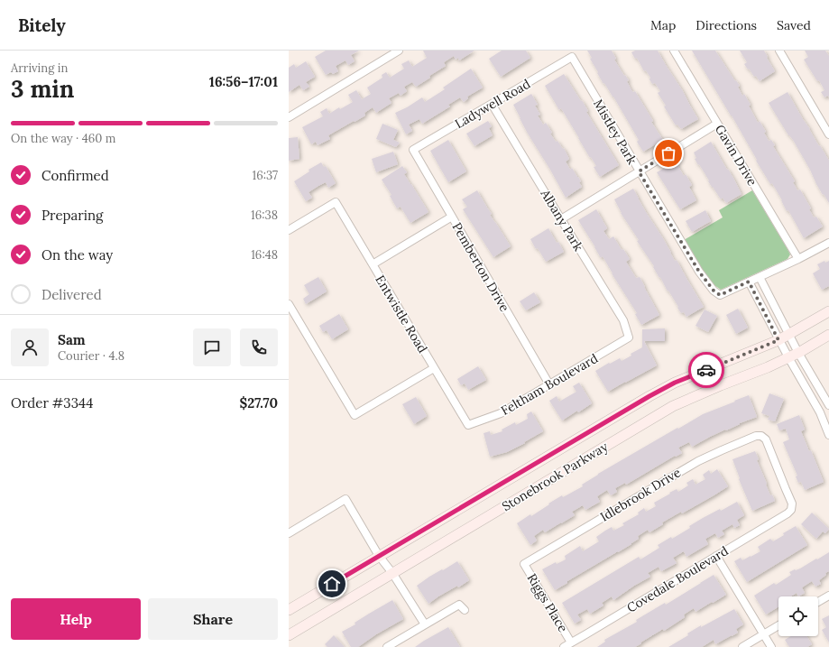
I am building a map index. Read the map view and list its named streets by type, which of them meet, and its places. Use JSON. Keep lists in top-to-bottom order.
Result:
{
  "streets": {
    "main road": ["Stonebrook Parkway"],
    "street": [
      "Ladywell Road",
      "Mistley Park",
      "Gavin Drive",
      "Albany Park",
      "Pemberton Drive",
      "Entwistle Road",
      "Feltham Boulevard",
      "Idlebrook Drive",
      "Covedale Boulevard",
      "Riggs Place"
    ]
  },
  "crossings": [
    ["Ladywell Road", "Mistley Park"],
    ["Ladywell Road", "Albany Park"],
    ["Ladywell Road", "Pemberton Drive"],
    ["Albany Park", "Feltham Boulevard"],
    ["Pemberton Drive", "Feltham Boulevard"],
    ["Entwistle Road", "Feltham Boulevard"],
    ["Idlebrook Drive", "Covedale Boulevard"],
    ["Idlebrook Drive", "Riggs Place"],
    ["Covedale Boulevard", "Riggs Place"]
  ],
  "page": {
    "header": "Bitely",
    "nav": ["Map", "Directions", "Saved"],
    "heading": ["3 min", "Arriving in", "16:56–17:01"],
    "panel": [
      "Sam",
      "Courier · 4.8",
      "Order #3344",
      "$27.70"
    ],
    "bar": "On the way · 460 m",
    "list": [
      ["Confirmed", "16:37"],
      ["Preparing", "16:38"],
      ["On the way", "16:48"],
      "Delivered"
    ],
    "buttons": ["Help", "Share"]
  }
}
